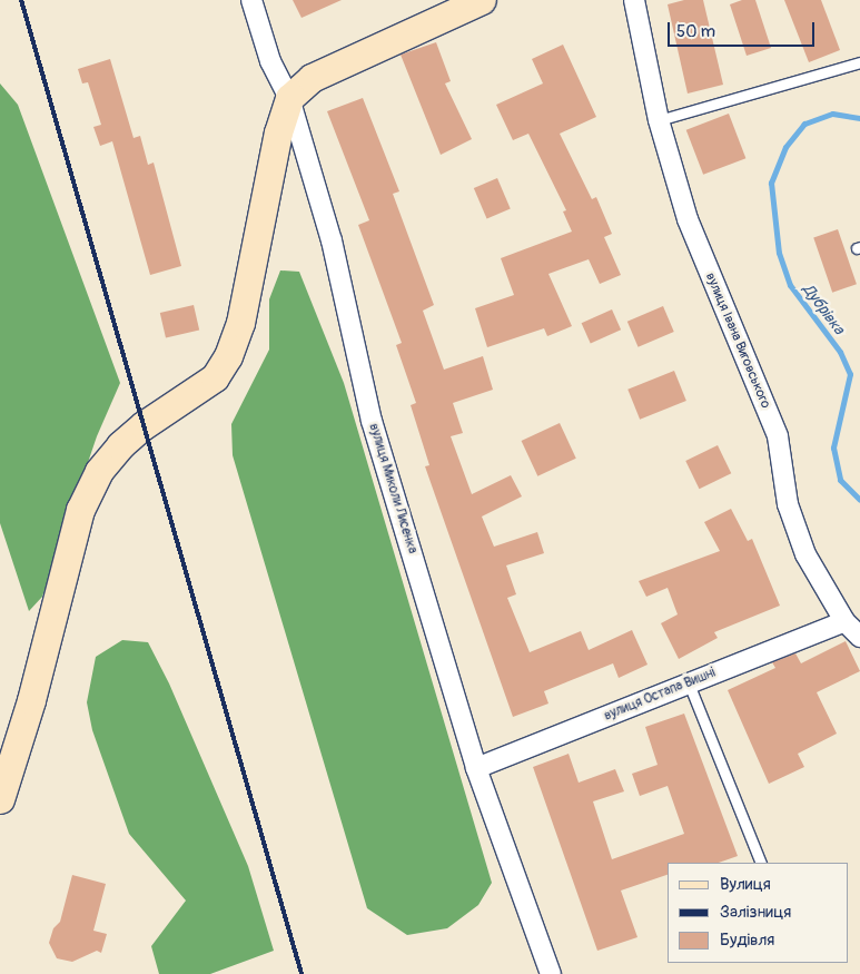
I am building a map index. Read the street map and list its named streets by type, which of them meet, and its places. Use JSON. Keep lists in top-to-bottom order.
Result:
{
  "streets": {
    "street": ["вулиця Івана Виговського", "вулиця Миколи Лисенка", "вулиця Остапа Вишні"]
  },
  "crossings": [
    ["вулиця Івана Виговського", "вулиця Остапа Вишні"],
    ["вулиця Миколи Лисенка", "вулиця Остапа Вишні"]
  ],
  "water": ["Дубрівка"],
  "legend": ["Вулиця", "Залізниця", "Будівля"],
  "scale_bar": "50 m"
}
